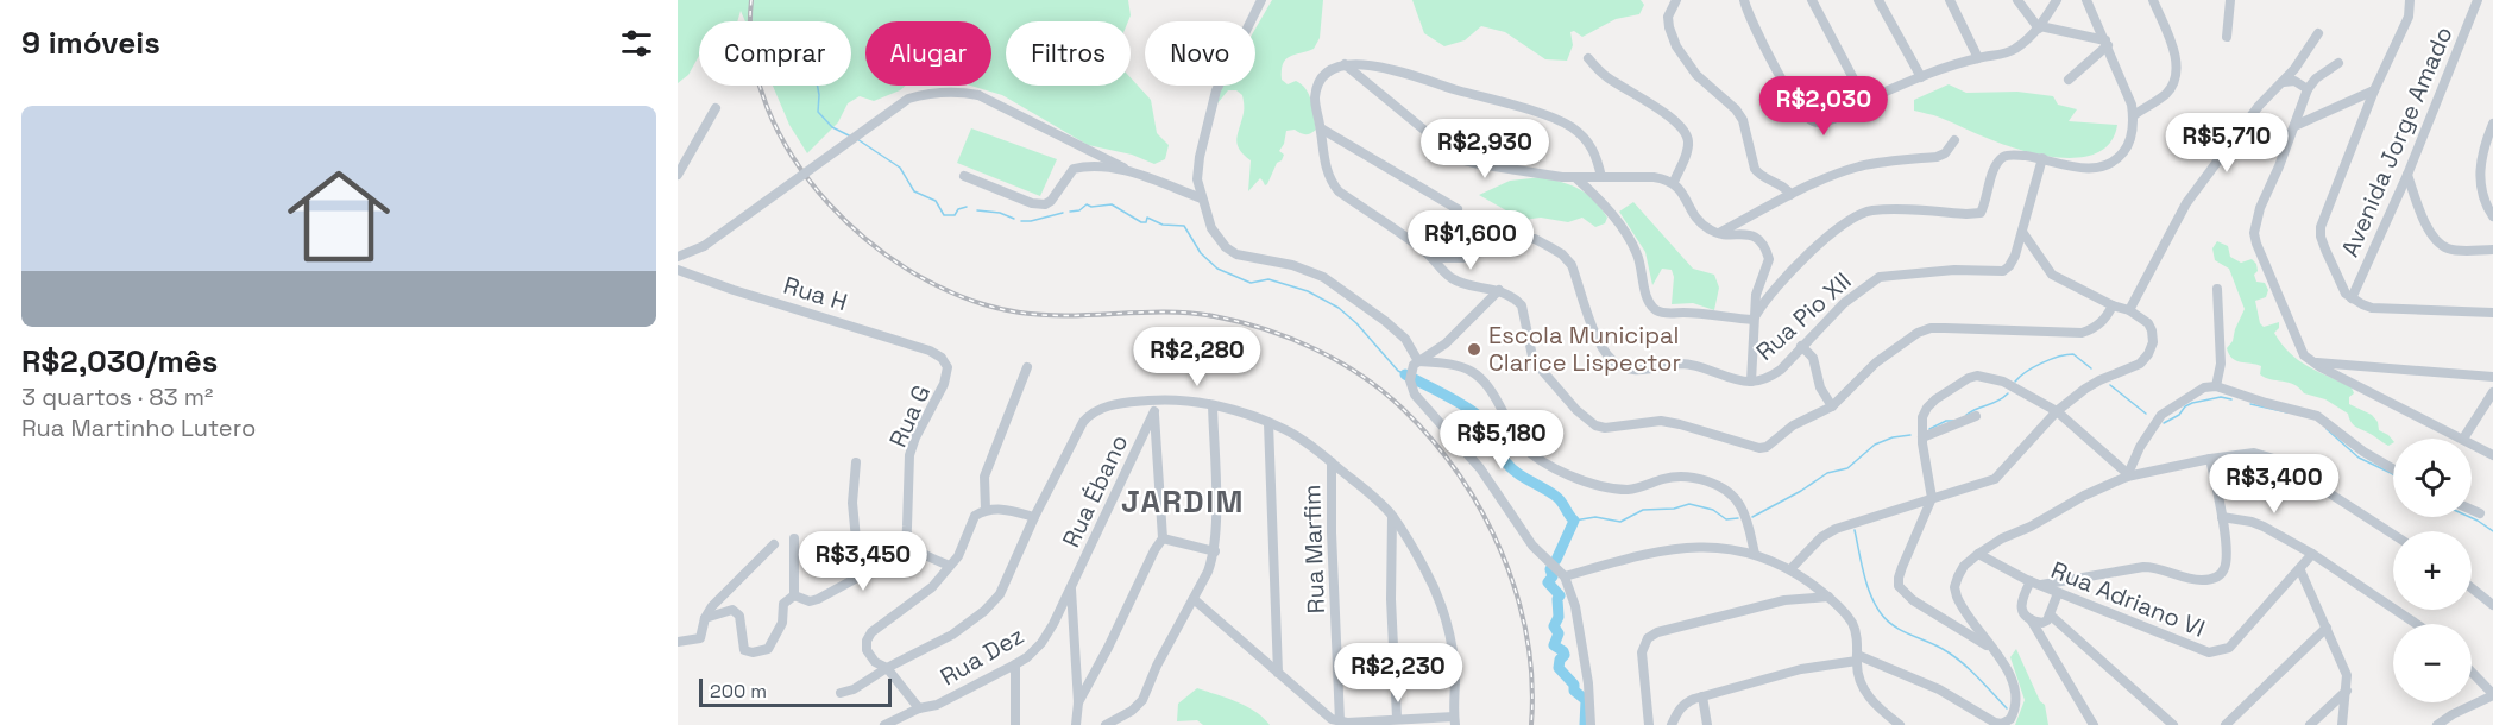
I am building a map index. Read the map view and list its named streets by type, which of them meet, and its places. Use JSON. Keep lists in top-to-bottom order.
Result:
{
  "streets": {
    "street": [
      "Avenida Jorge Amado",
      "Rua H",
      "Rua Pio XII",
      "Rua G",
      "Rua Ébano",
      "Rua Marfim",
      "Rua Adriano VI",
      "Rua Dez"
    ]
  },
  "crossings": [
    ["Rua H", "Rua G"],
    ["Rua Ébano", "Rua Dez"]
  ],
  "districts": ["JARDIM"],
  "places": ["Escola Municipal Clarice Lispector"],
  "scale_bar": "200 m",
  "page": {
    "heading": "9 imóveis",
    "chip": [
      "Comprar",
      "Alugar",
      "Filtros",
      "Novo"
    ],
    "price": [
      "R$2,030",
      "R$5,710",
      "R$2,930",
      "R$1,600",
      "R$2,280",
      "R$5,180",
      "R$3,400",
      "R$3,450",
      "R$2,230"
    ],
    "list": [
      {
        "name": "R$2,030/mês",
        "note": "3 quartos · 83 m² · Rua Martinho Lutero"
      }
    ],
    "map_buttons": ["+", "−"],
    "scale": "200 m"
  }
}
